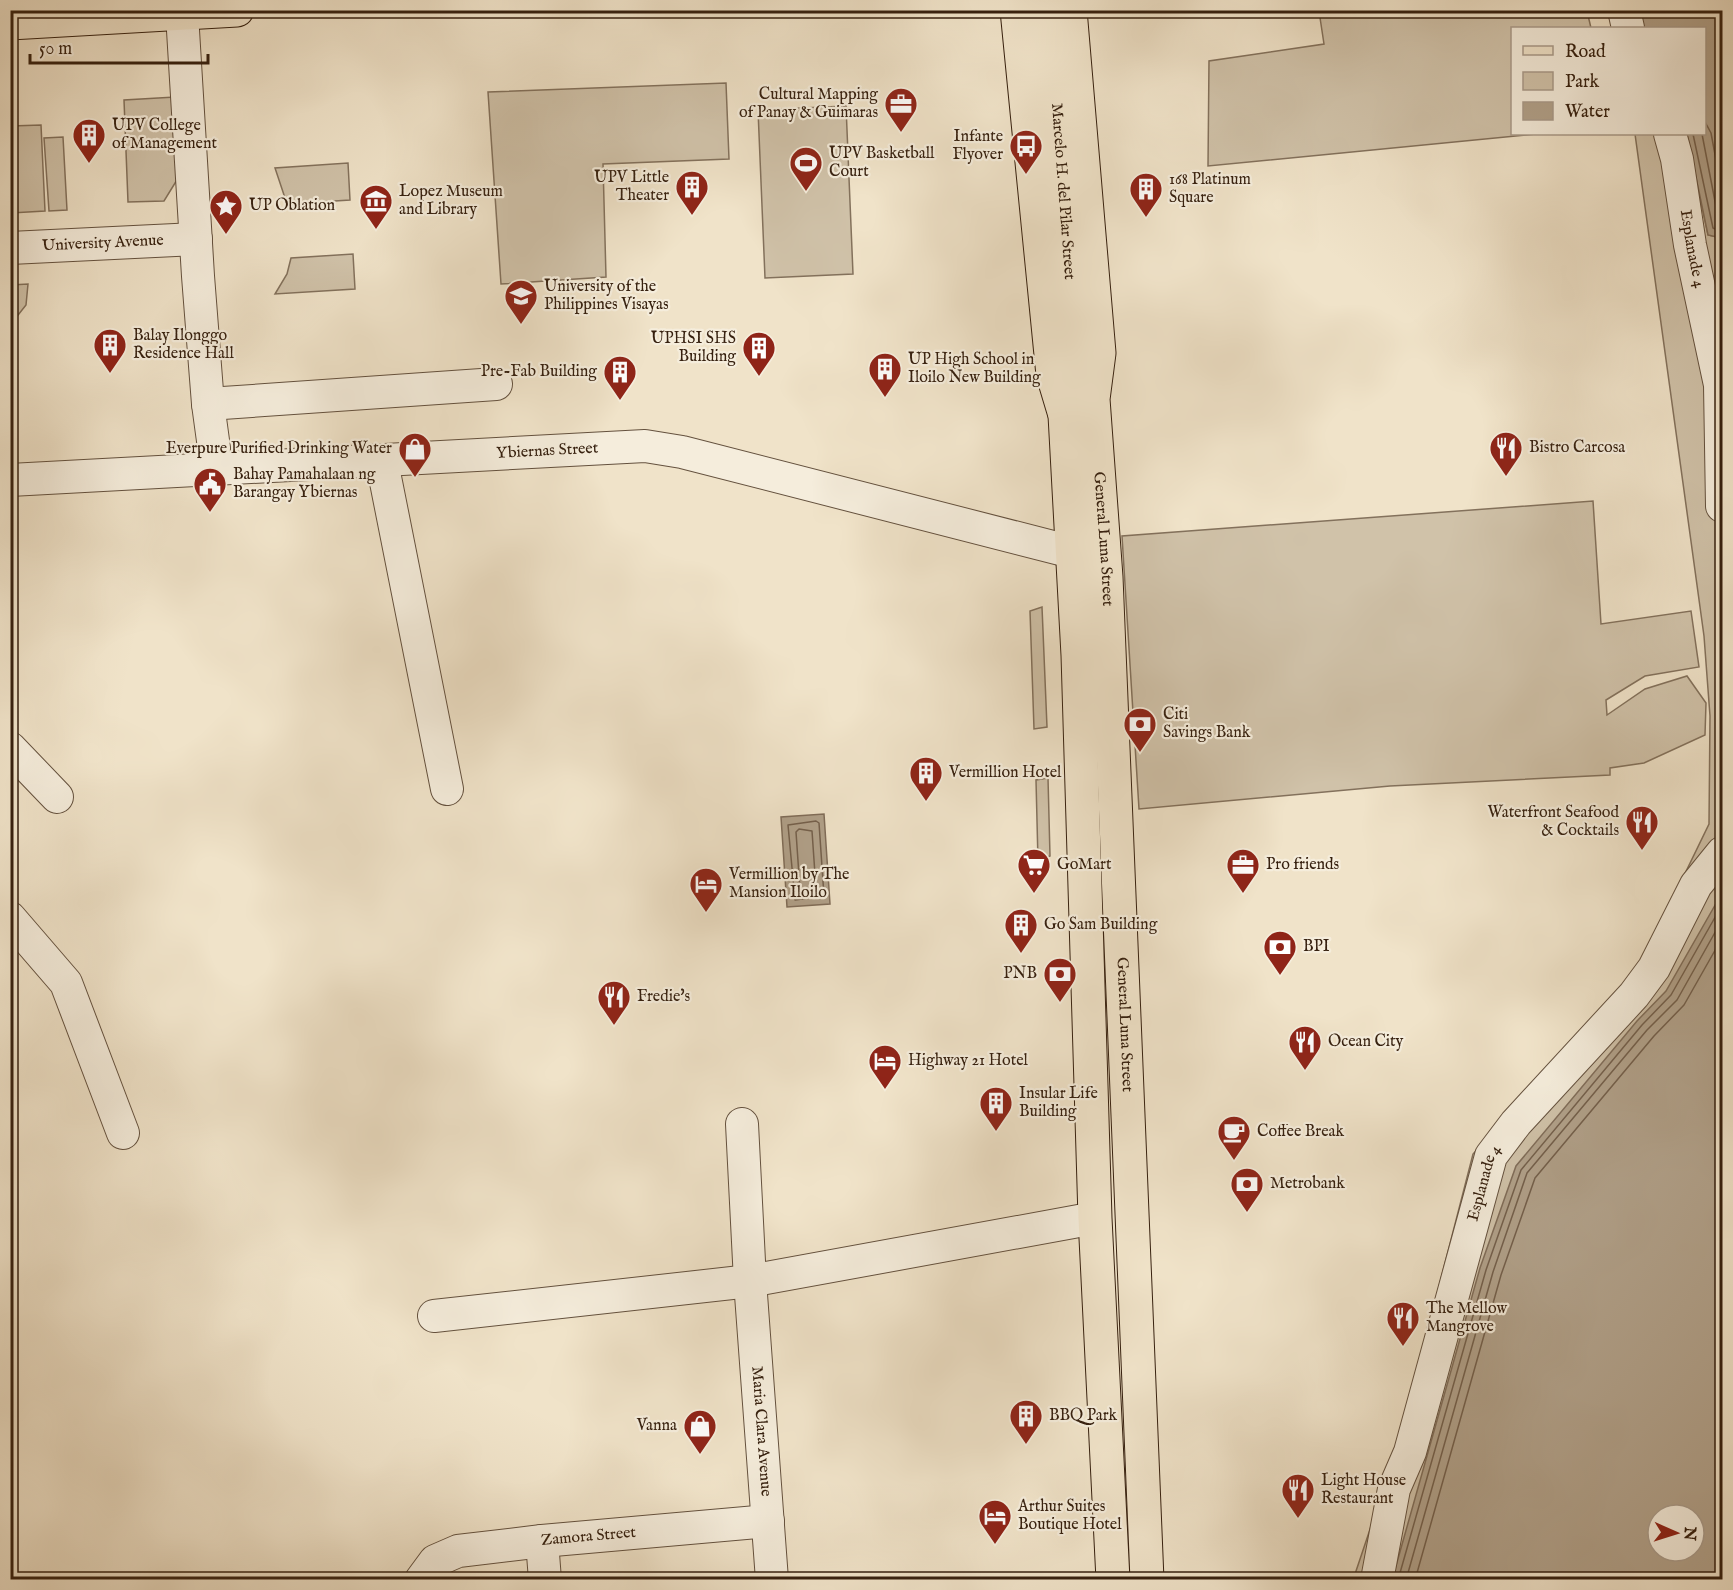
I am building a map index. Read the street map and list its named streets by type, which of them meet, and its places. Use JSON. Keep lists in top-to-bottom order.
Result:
{
  "streets": {
    "main road": ["Marcelo H. del Pilar Street", "General Luna Street"],
    "street": [
      "University Avenue",
      "Esplanade 4",
      "Ybiernas Street",
      "Maria Clara Avenue",
      "Zamora Street"
    ]
  },
  "crossings": [
    ["Marcelo H. del Pilar Street", "General Luna Street"],
    ["Ybiernas Street", "General Luna Street"],
    ["Maria Clara Avenue", "Zamora Street"]
  ],
  "places": {
    "office": ["Cultural Mapping of Panay & Guimaras", "Pro friends"],
    "building": [
      "UPV College of Management",
      "UPV Little Theater",
      "168 Platinum Square",
      "Balay Ilonggo Residence Hall",
      "UPHSI SHS Building",
      "UP High School in Iloilo New Building",
      "Pre-Fab Building",
      "Vermillion Hotel",
      "Go Sam Building",
      "Insular Life Building",
      "BBQ Park"
    ],
    "bus stop": ["Infante Flyover"],
    "sports": ["UPV Basketball Court"],
    "museum": ["Lopez Museum and Library"],
    "place": ["UP Oblation"],
    "school or university": ["University of the Philippines Visayas"],
    "restaurant": [
      "Bistro Carcosa",
      "Waterfront Seafood & Cocktails",
      "Fredie's",
      "Ocean City",
      "The Mellow Mangrove",
      "Light House Restaurant"
    ],
    "shop": ["Everpure Purified Drinking Water", "Vanna"],
    "public building": ["Bahay Pamahalaan ng Barangay Ybiernas"],
    "bank": [
      "Citi Savings Bank",
      "BPI",
      "PNB",
      "Metrobank"
    ],
    "supermarket": ["GoMart"],
    "hotel": ["Vermillion by The Mansion Iloilo", "Highway 21 Hotel", "Arthur Suites Boutique Hotel"],
    "cafe": ["Coffee Break"]
  },
  "legend": ["Road", "Park", "Water"],
  "scale_bar": "50 m",
  "north": "right"
}
